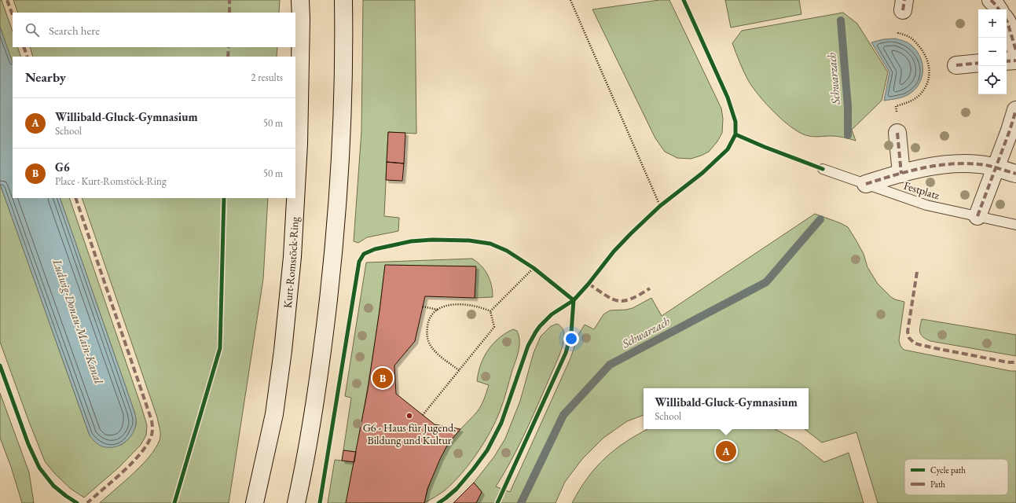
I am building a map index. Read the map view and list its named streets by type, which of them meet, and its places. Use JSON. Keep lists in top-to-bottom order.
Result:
{
  "streets": {
    "main road": ["Kurt-Romstöck-Ring"],
    "lane": ["Festplatz"]
  },
  "water": ["Schwarzach", "Ludwig-Donau-Main-Kanal"],
  "places": ["G6 - Haus für Jugend, Bildung und Kultur"],
  "legend": ["Cycle path", "Path"],
  "page": {
    "map_buttons": ["+", "−"],
    "search": "Search here",
    "heading": ["Nearby", "2 results"],
    "list": [
      {
        "mark": "A",
        "name": "Willibald-Gluck-Gymnasium",
        "note": "School",
        "value": "50 m"
      },
      {
        "mark": "B",
        "name": "G6",
        "note": "Place · Kurt-Romstöck-Ring",
        "value": "50 m"
      }
    ],
    "pins": ["B", "A"],
    "popup": ["Willibald-Gluck-Gymnasium", "School"]
  }
}
